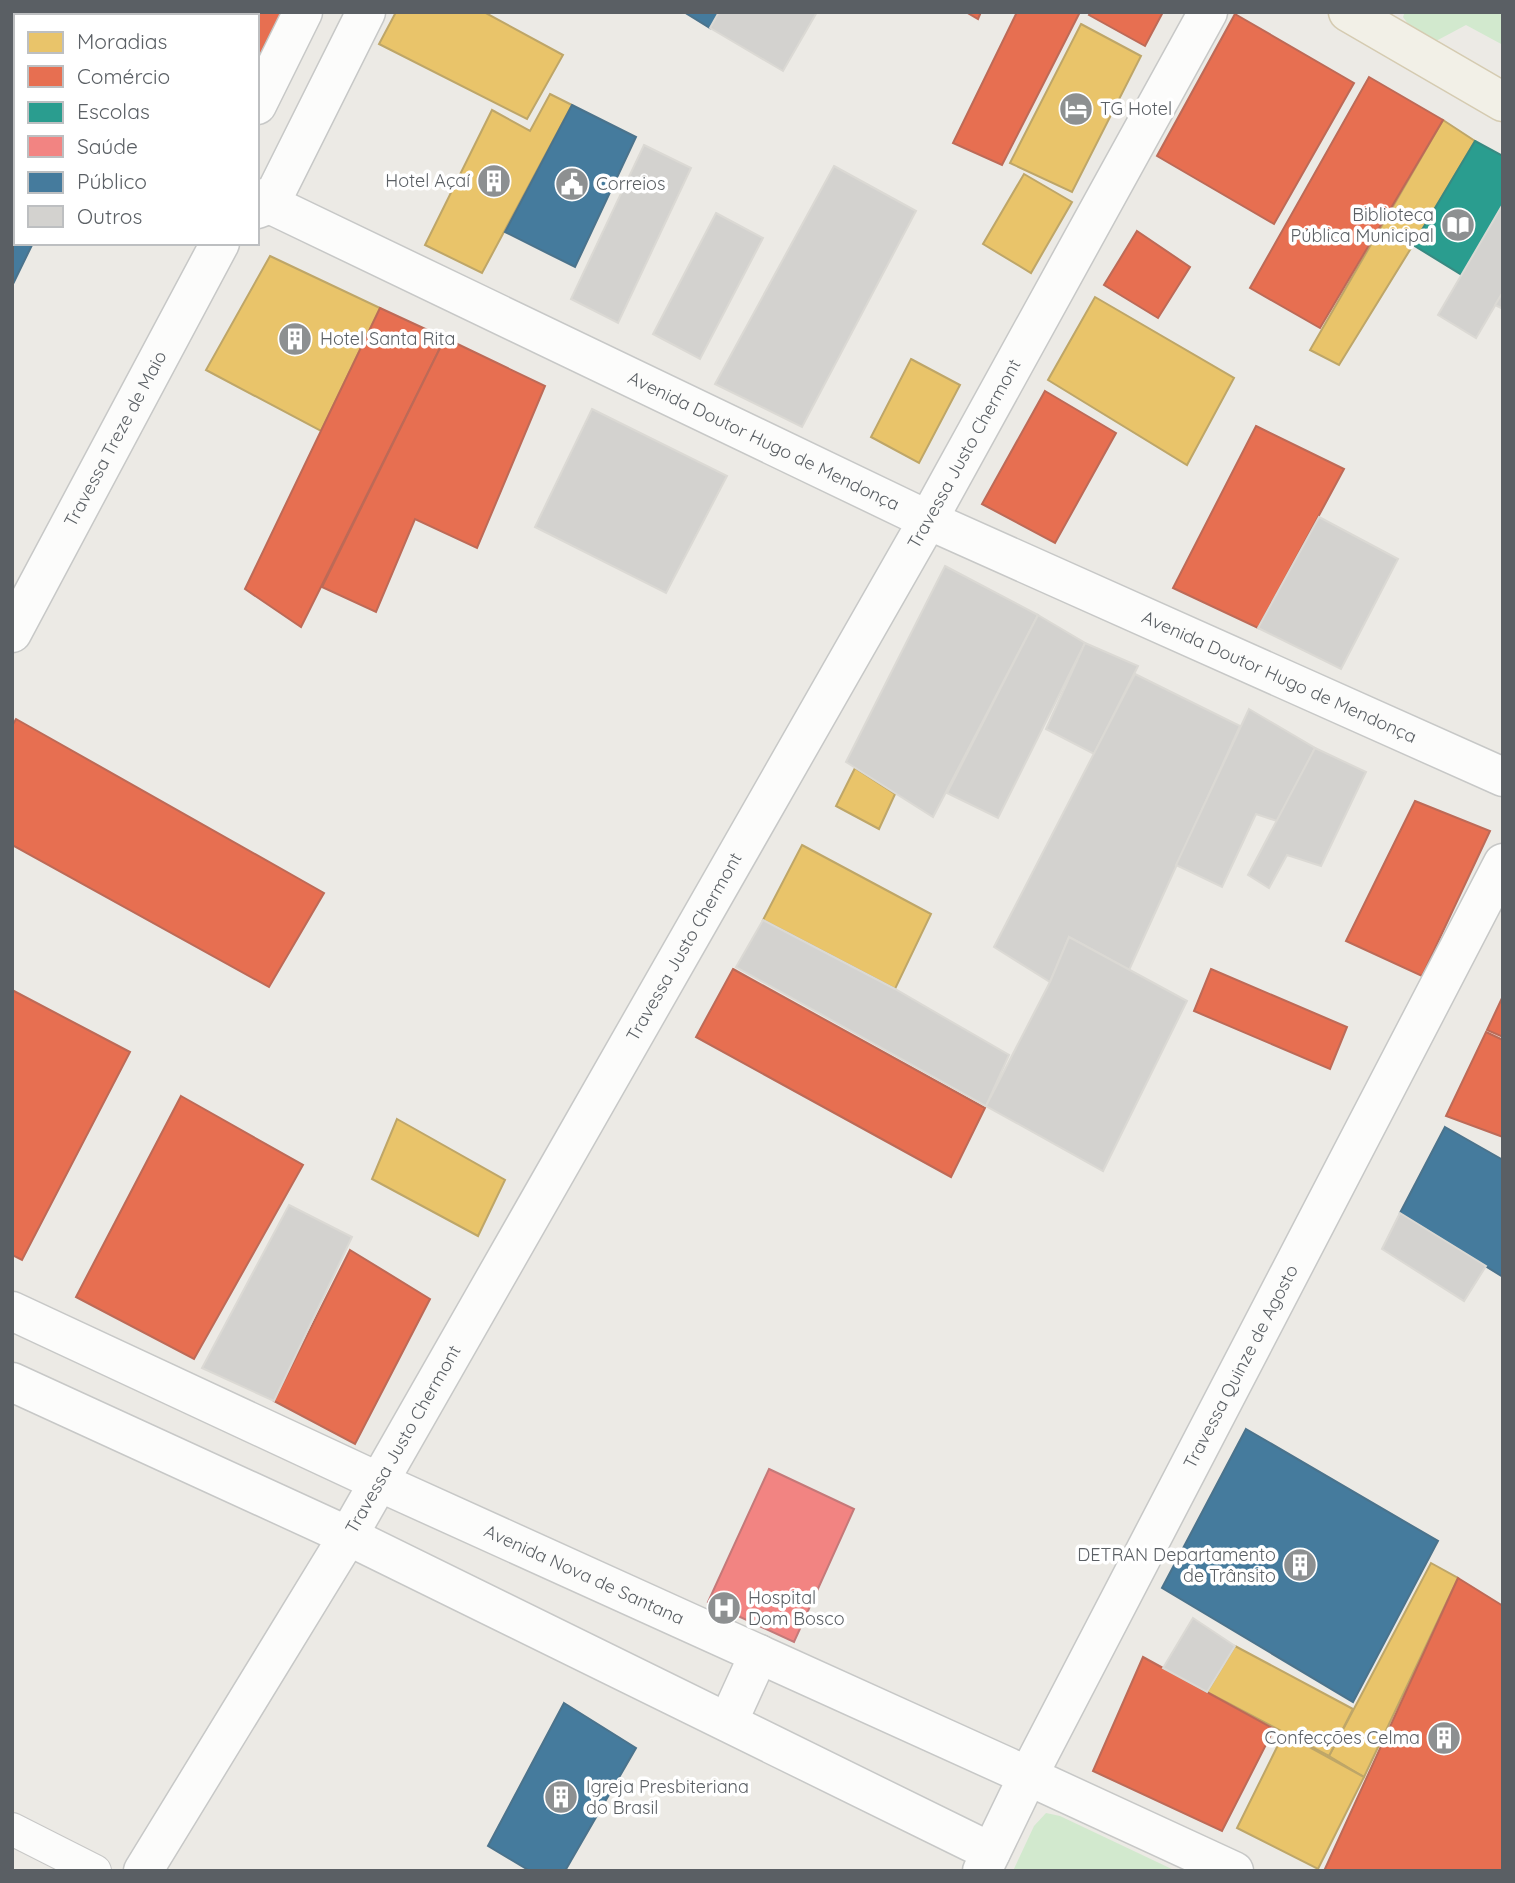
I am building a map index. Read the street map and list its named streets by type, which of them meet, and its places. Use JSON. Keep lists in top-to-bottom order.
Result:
{
  "streets": {
    "street": [
      "Travessa Treze de Maio",
      "Avenida Doutor Hugo de Mendonça",
      "Travessa Justo Chermont",
      "Travessa Quinze de Agosto",
      "Avenida Nova de Santana"
    ]
  },
  "crossings": [
    ["Avenida Doutor Hugo de Mendonça", "Travessa Justo Chermont"],
    ["Travessa Justo Chermont", "Avenida Nova de Santana"],
    ["Travessa Quinze de Agosto", "Avenida Nova de Santana"]
  ],
  "places": {
    "hotel": ["TG Hotel"],
    "building": [
      "Hotel Açaí",
      "Hotel Santa Rita",
      "DETRAN Departamento de Trânsito",
      "Confecções Celma",
      "Igreja Presbiteriana do Brasil"
    ],
    "public building": ["Correios"],
    "library": ["Biblioteca Pública Municipal"],
    "hospital": ["Hospital Dom Bosco"]
  },
  "legend": [
    "Moradias",
    "Comércio",
    "Escolas",
    "Saúde",
    "Público",
    "Outros"
  ]
}
